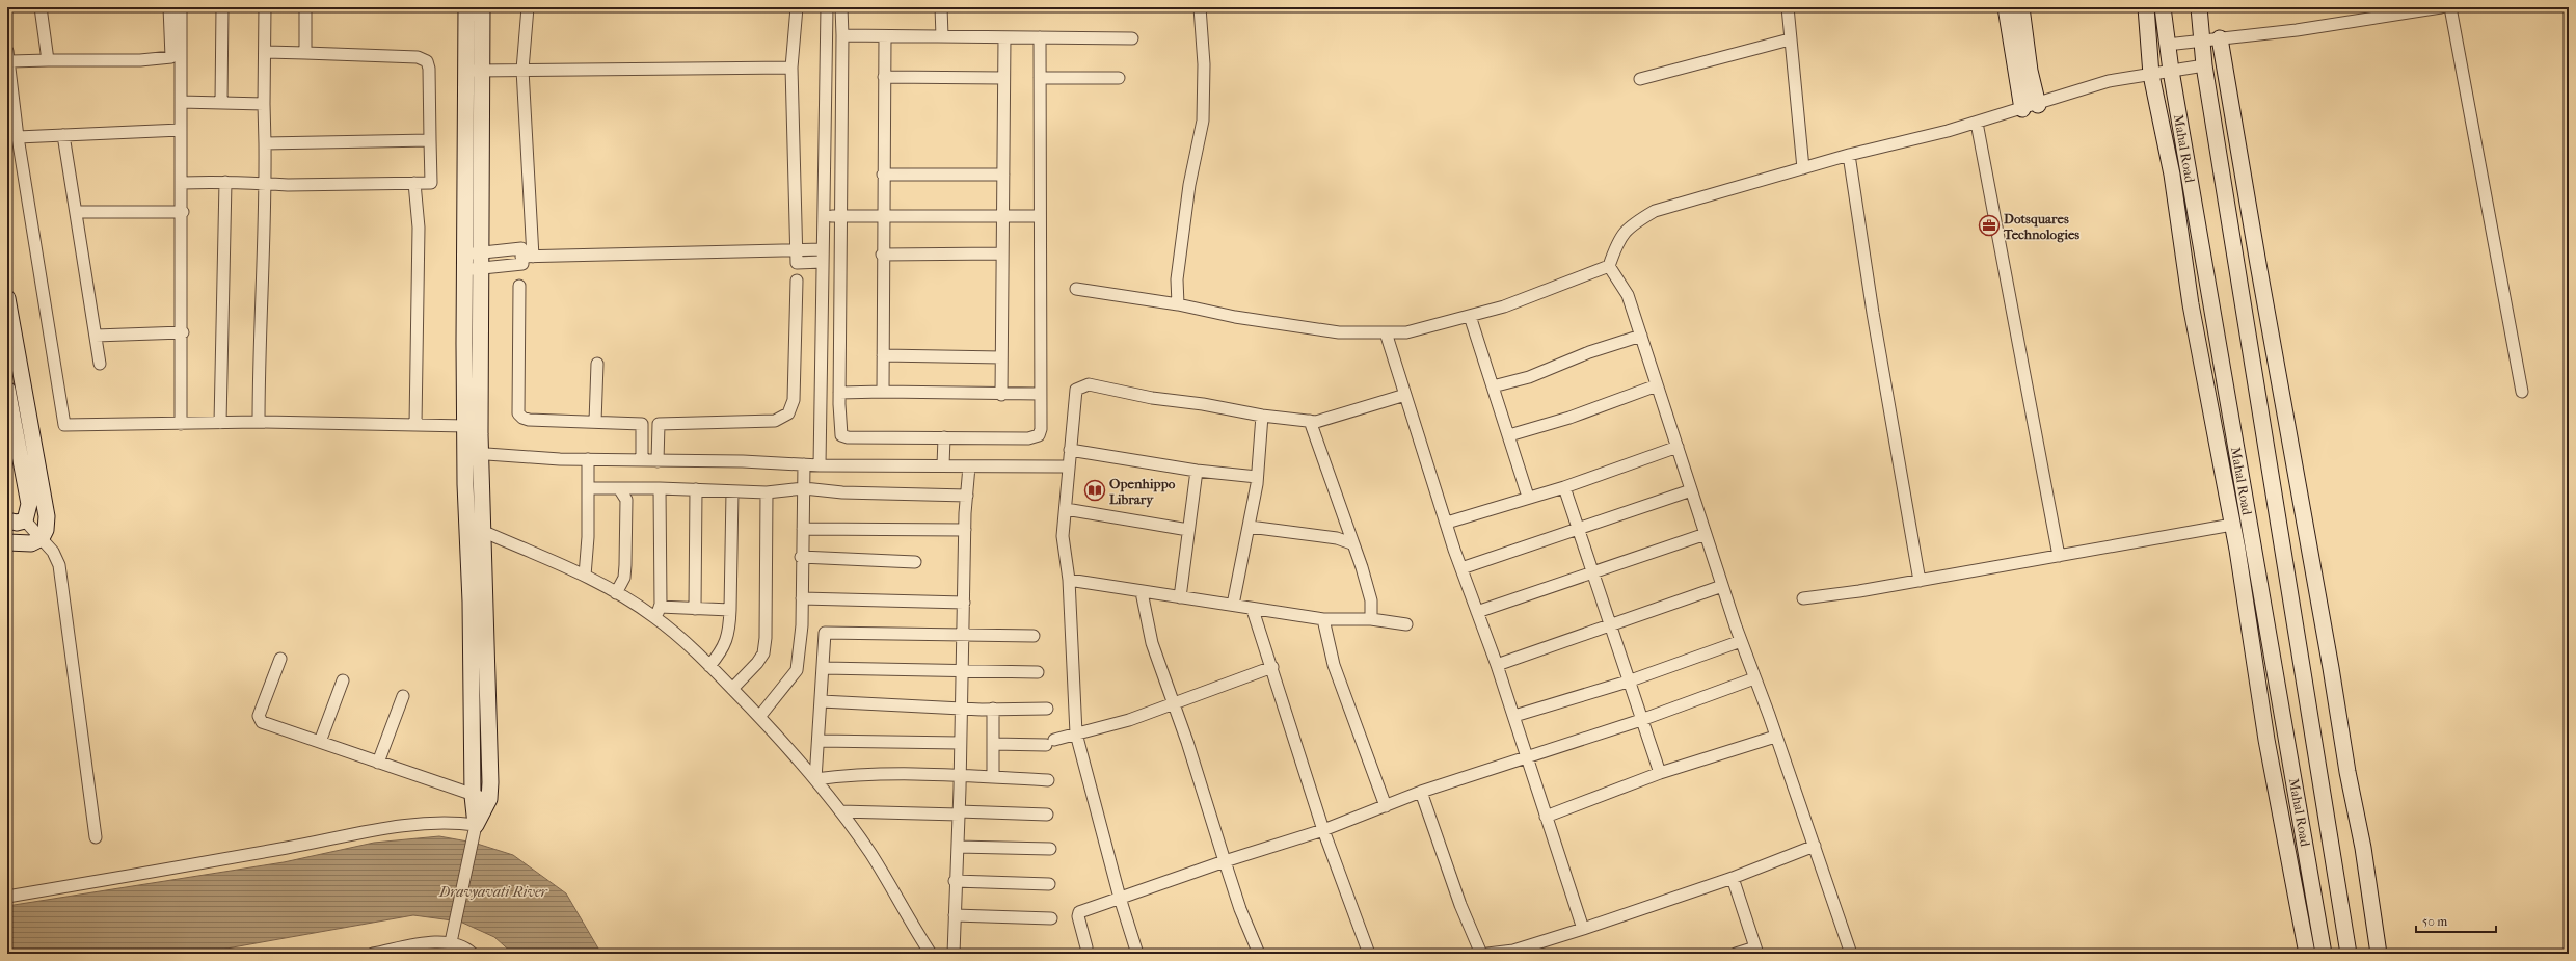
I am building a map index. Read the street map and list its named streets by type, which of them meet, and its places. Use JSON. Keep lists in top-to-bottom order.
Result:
{
  "streets": {
    "main road": ["Mahal Road"]
  },
  "water": ["Dravyavati River"],
  "places": {
    "office": ["Dotsquares Technologies"],
    "library": ["Openhippo Library"]
  },
  "scale_bar": "50 m"
}
